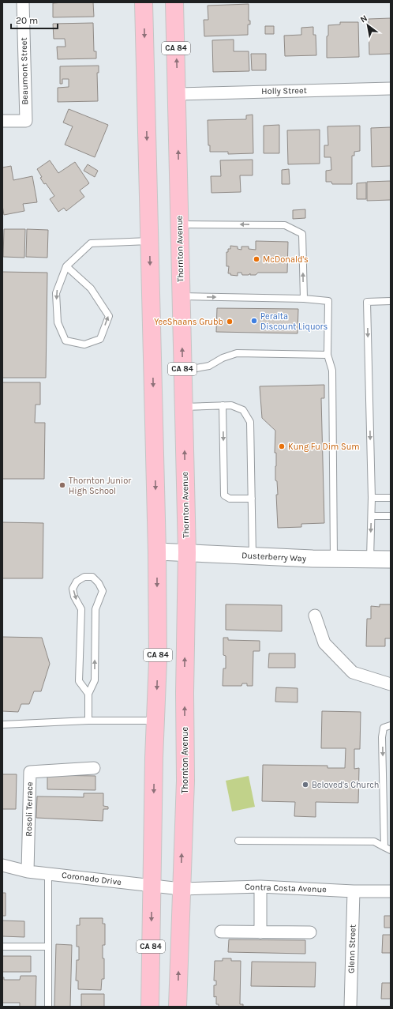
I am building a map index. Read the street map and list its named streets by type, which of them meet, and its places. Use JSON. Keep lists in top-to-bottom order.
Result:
{
  "streets": {
    "main road": ["CA 84", "Thornton Avenue", "Dusterberry Way"],
    "street": [
      "Beaumont Street",
      "Holly Street",
      "Rosoli Terrace",
      "Coronado Drive",
      "Contra Costa Avenue",
      "Glenn Street"
    ]
  },
  "crossings": [
    ["CA 84", "Dusterberry Way"],
    ["CA 84", "Coronado Drive"],
    ["Holly Street", "Thornton Avenue"],
    ["Thornton Avenue", "Dusterberry Way"],
    ["Thornton Avenue", "Coronado Drive"],
    ["Thornton Avenue", "Contra Costa Avenue"],
    ["Rosoli Terrace", "Coronado Drive"],
    ["Coronado Drive", "Contra Costa Avenue"],
    ["Contra Costa Avenue", "Glenn Street"]
  ],
  "places": [
    "McDonald's",
    "Peralta Discount Liquors",
    "YeeShaans Grubb",
    "Kung Fu Dim Sum",
    "Thornton Junior High School",
    "Beloved's Church"
  ],
  "scale_bar": "20 m",
  "north": "top left"
}
